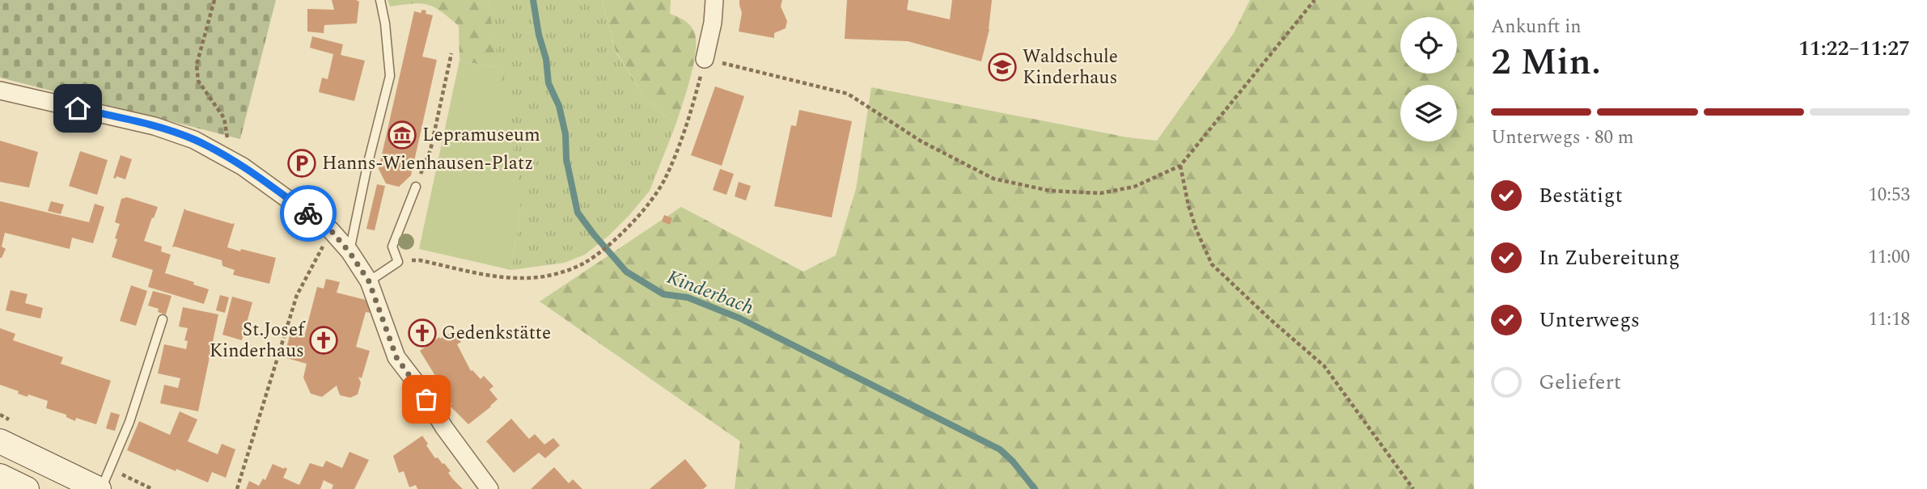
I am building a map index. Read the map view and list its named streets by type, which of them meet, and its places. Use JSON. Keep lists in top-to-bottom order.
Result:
{
  "water": ["Kinderbach"],
  "places": {
    "school or university": ["Waldschule Kinderhaus"],
    "museum": ["Lepramuseum"],
    "parking": ["Hanns-Wienhausen-Platz"],
    "church": ["Gedenkstätte", "St.Josef Kinderhaus"]
  },
  "page": {
    "heading": ["2 Min.", "Ankunft in", "11:22–11:27"],
    "bar": "Unterwegs · 80 m",
    "list": [
      ["Bestätigt", "10:53"],
      ["In Zubereitung", "11:00"],
      ["Unterwegs", "11:18"],
      "Geliefert"
    ]
  }
}
